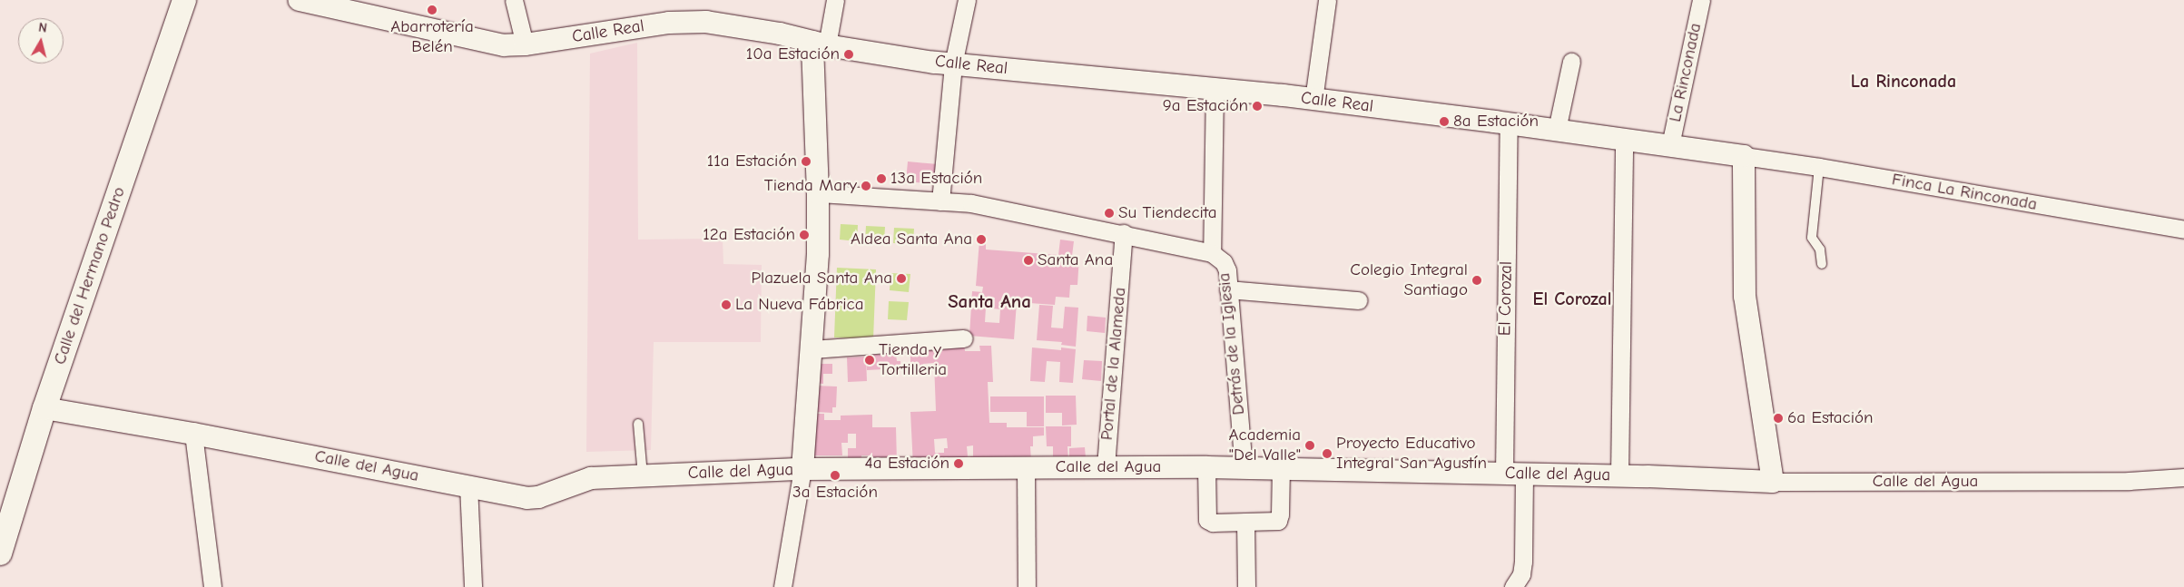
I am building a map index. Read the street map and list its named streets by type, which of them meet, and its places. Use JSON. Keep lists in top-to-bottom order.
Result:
{
  "streets": {
    "main road": ["Calle del Hermano Pedro"],
    "street": [
      "Calle Real",
      "La Rinconada",
      "Finca La Rinconada",
      "El Corozal",
      "Detrás de la Iglesia",
      "Portal de la Alameda",
      "Calle del Agua"
    ]
  },
  "crossings": [
    ["Calle Real", "La Rinconada"],
    ["Calle Real", "El Corozal"],
    ["Calle Real", "Detrás de la Iglesia"],
    ["La Rinconada", "Finca La Rinconada"],
    ["Calle del Hermano Pedro", "Calle del Agua"],
    ["El Corozal", "Calle del Agua"],
    ["Detrás de la Iglesia", "Calle del Agua"],
    ["Portal de la Alameda", "Calle del Agua"]
  ],
  "districts": ["La Rinconada", "El Corozal", "Santa Ana"],
  "places": [
    "Abarrotería Belén",
    "10a Estación",
    "9a Estación",
    "8a Estación",
    "11a Estación",
    "13a Estación",
    "Tienda Mary",
    "Su Tiendecita",
    "12a Estación",
    "Aldea Santa Ana",
    "Santa Ana",
    "Plazuela Santa Ana",
    "Colegio Integral Santiago",
    "La Nueva Fábrica",
    "Tienda y Tortilleria",
    "6a Estación",
    "Academia \"Del Valle\"",
    "Proyecto Educativo Integral San Agustín",
    "4a Estación",
    "3a Estación"
  ],
  "north": "top"
}
